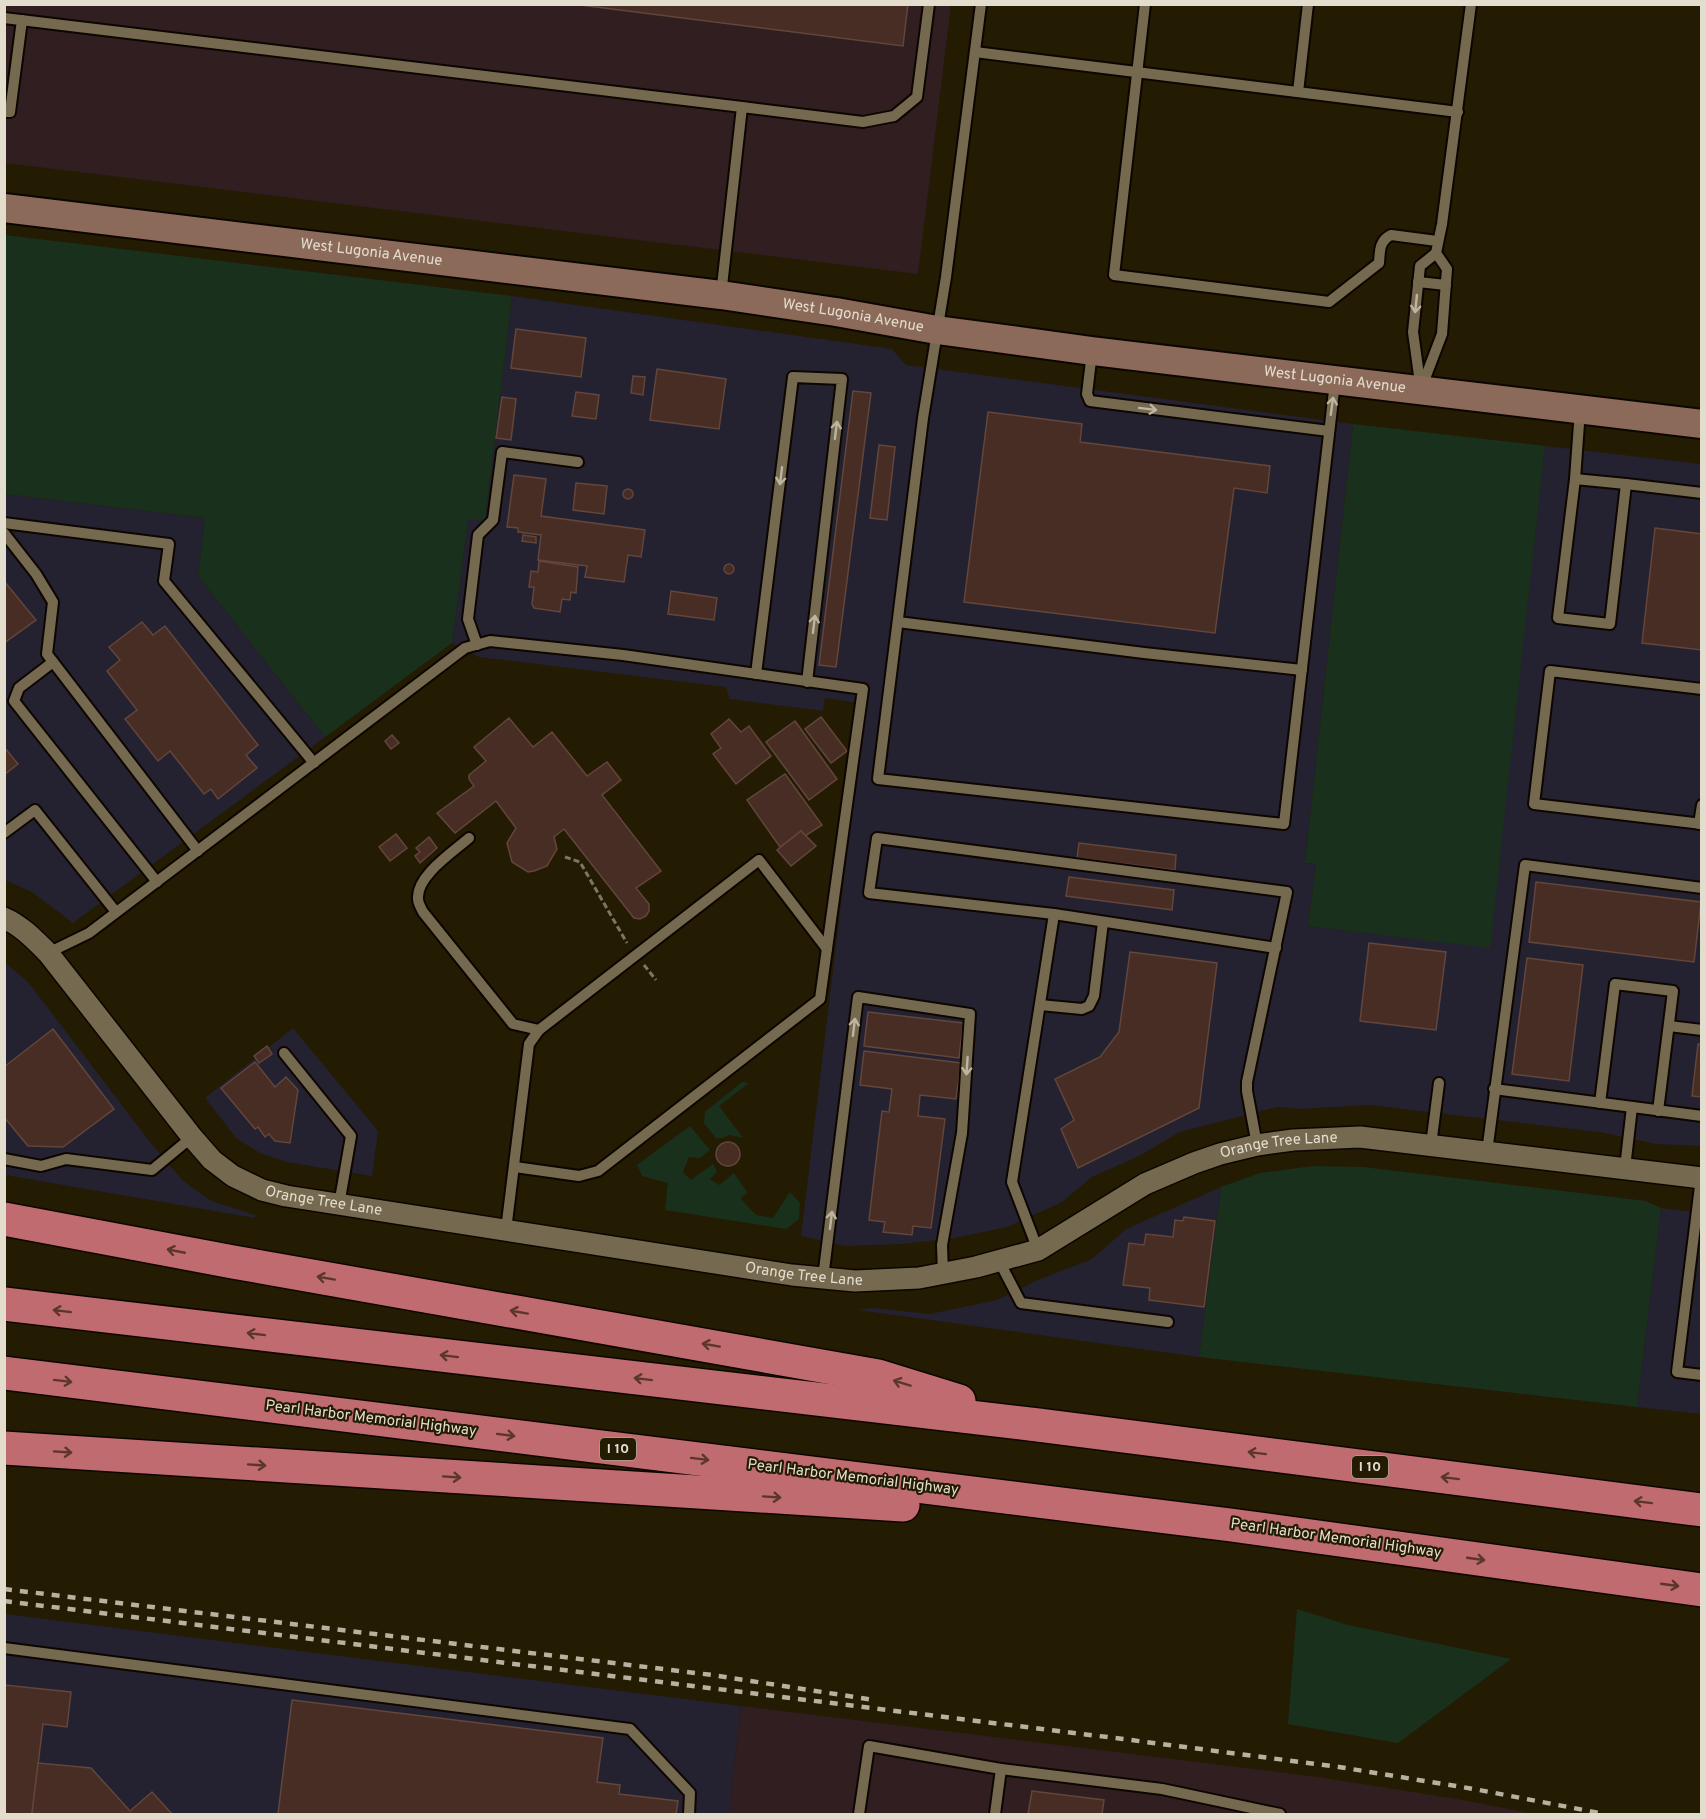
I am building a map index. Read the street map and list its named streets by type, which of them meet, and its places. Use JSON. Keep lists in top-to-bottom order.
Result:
{
  "streets": {
    "highway": ["Pearl Harbor Memorial Highway", "I 10"],
    "street": ["West Lugonia Avenue", "Orange Tree Lane"]
  }
}
